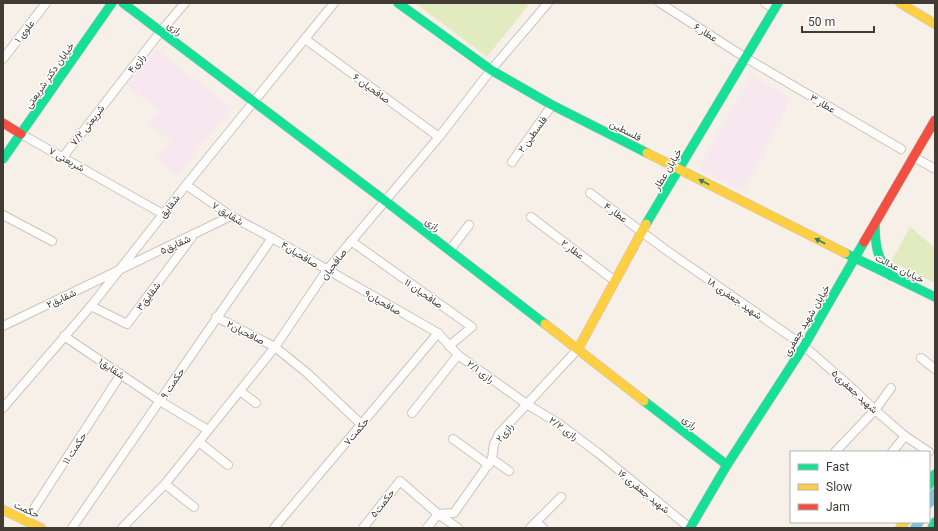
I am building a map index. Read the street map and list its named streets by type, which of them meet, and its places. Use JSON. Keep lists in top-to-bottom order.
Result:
{
  "streets": {
    "main road": [
      "رازی",
      "خیابان دکتر شریعتی",
      "فلسطین",
      "خیابان عطار",
      "خیابان عدالت",
      "خیابان شهید جعفری",
      "حکمت"
    ],
    "street": [
      "علوی ۱",
      "عطار ۶",
      "رازی۴",
      "صافحیان ۶",
      "عطار ۳",
      "شریعتی ۷/۲",
      "فلسطین ۲",
      "۷ شریعتی",
      "شقایق",
      "عطار ۴",
      "شقایق ۷",
      "شقایق۵",
      "عطار ۲",
      "صافحیان۴",
      "صافحیان",
      "صافحیان ۱۱",
      "شقایق۳",
      "شقایق۲",
      "شهید جعفری ۱۸",
      "صافحیان۹",
      "صافحیان۲",
      "شقایق۱",
      "رازی ۲/۱",
      "حکمت ۹",
      "شهید جعفری۵",
      "رازی ۲/۲",
      "حکمت۷",
      "رازی۲",
      "حکمت ۱۱",
      "شهید جعفری ۱۶",
      "حکمت۵"
    ]
  },
  "crossings": [
    ["رازی", "رازی۴"],
    ["رازی", "خیابان عطار"],
    ["رازی", "شقایق"],
    ["رازی", "صافحیان"],
    ["رازی", "خیابان شهید جعفری"],
    ["رازی", "رازی۲"],
    ["عطار ۶", "عطار ۳"],
    ["عطار ۶", "خیابان عطار"],
    ["رازی۴", "شریعتی ۷/۲"],
    ["خیابان دکتر شریعتی", "۷ شریعتی"],
    ["صافحیان ۶", "شقایق"],
    ["صافحیان ۶", "صافحیان"],
    ["عطار ۳", "خیابان عطار"],
    ["شریعتی ۷/۲", "۷ شریعتی"],
    ["فلسطین", "فلسطین ۲"],
    ["فلسطین", "خیابان عطار"],
    ["فلسطین", "صافحیان"],
    ["فلسطین", "خیابان عدالت"],
    ["فلسطین", "خیابان شهید جعفری"],
    ["۷ شریعتی", "شقایق"],
    ["خیابان عطار", "عطار ۴"],
    ["خیابان عطار", "عطار ۲"],
    ["خیابان عطار", "رازی۲"],
    ["شقایق", "شقایق ۷"],
    ["شقایق", "شقایق۵"],
    ["شقایق", "شقایق۳"],
    ["شقایق", "شقایق۲"],
    ["شقایق", "شقایق۱"],
    ["عطار ۴", "شهید جعفری ۱۸"],
    ["شقایق ۷", "شقایق۵"],
    ["شقایق ۷", "صافحیان۴"],
    ["شقایق ۷", "حکمت ۹"],
    ["شقایق۵", "شقایق۳"],
    ["شقایق۵", "شقایق۲"],
    ["صافحیان۴", "صافحیان"],
    ["صافحیان۴", "صافحیان۹"],
    ["صافحیان۴", "حکمت ۹"],
    ["صافحیان", "صافحیان ۱۱"],
    ["صافحیان", "صافحیان۹"],
    ["صافحیان", "صافحیان۲"],
    ["صافحیان", "شقایق۱"],
    ["خیابان عدالت", "خیابان شهید جعفری"],
    ["صافحیان ۱۱", "رازی ۲/۱"],
    ["شهید جعفری ۱۸", "خیابان شهید جعفری"],
    ["شهید جعفری ۱۸", "شهید جعفری۵"],
    ["صافحیان۹", "رازی ۲/۱"],
    ["صافحیان۹", "حکمت۷"],
    ["خیابان شهید جعفری", "شهید جعفری۵"],
    ["خیابان شهید جعفری", "شهید جعفری ۱۶"],
    ["صافحیان۲", "حکمت ۹"],
    ["صافحیان۲", "حکمت۷"],
    ["شقایق۱", "حکمت ۹"],
    ["شقایق۱", "حکمت ۱۱"],
    ["رازی ۲/۱", "رازی ۲/۲"],
    ["رازی ۲/۱", "حکمت۷"],
    ["رازی ۲/۱", "رازی۲"],
    ["رازی ۲/۲", "رازی۲"],
    ["رازی ۲/۲", "شهید جعفری ۱۶"],
    ["رازی۲", "حکمت۵"],
    ["حکمت ۱۱", "حکمت"]
  ],
  "one_way": ["فلسطین"],
  "legend": ["Fast", "Slow", "Jam"],
  "scale_bar": "50 m"
}
